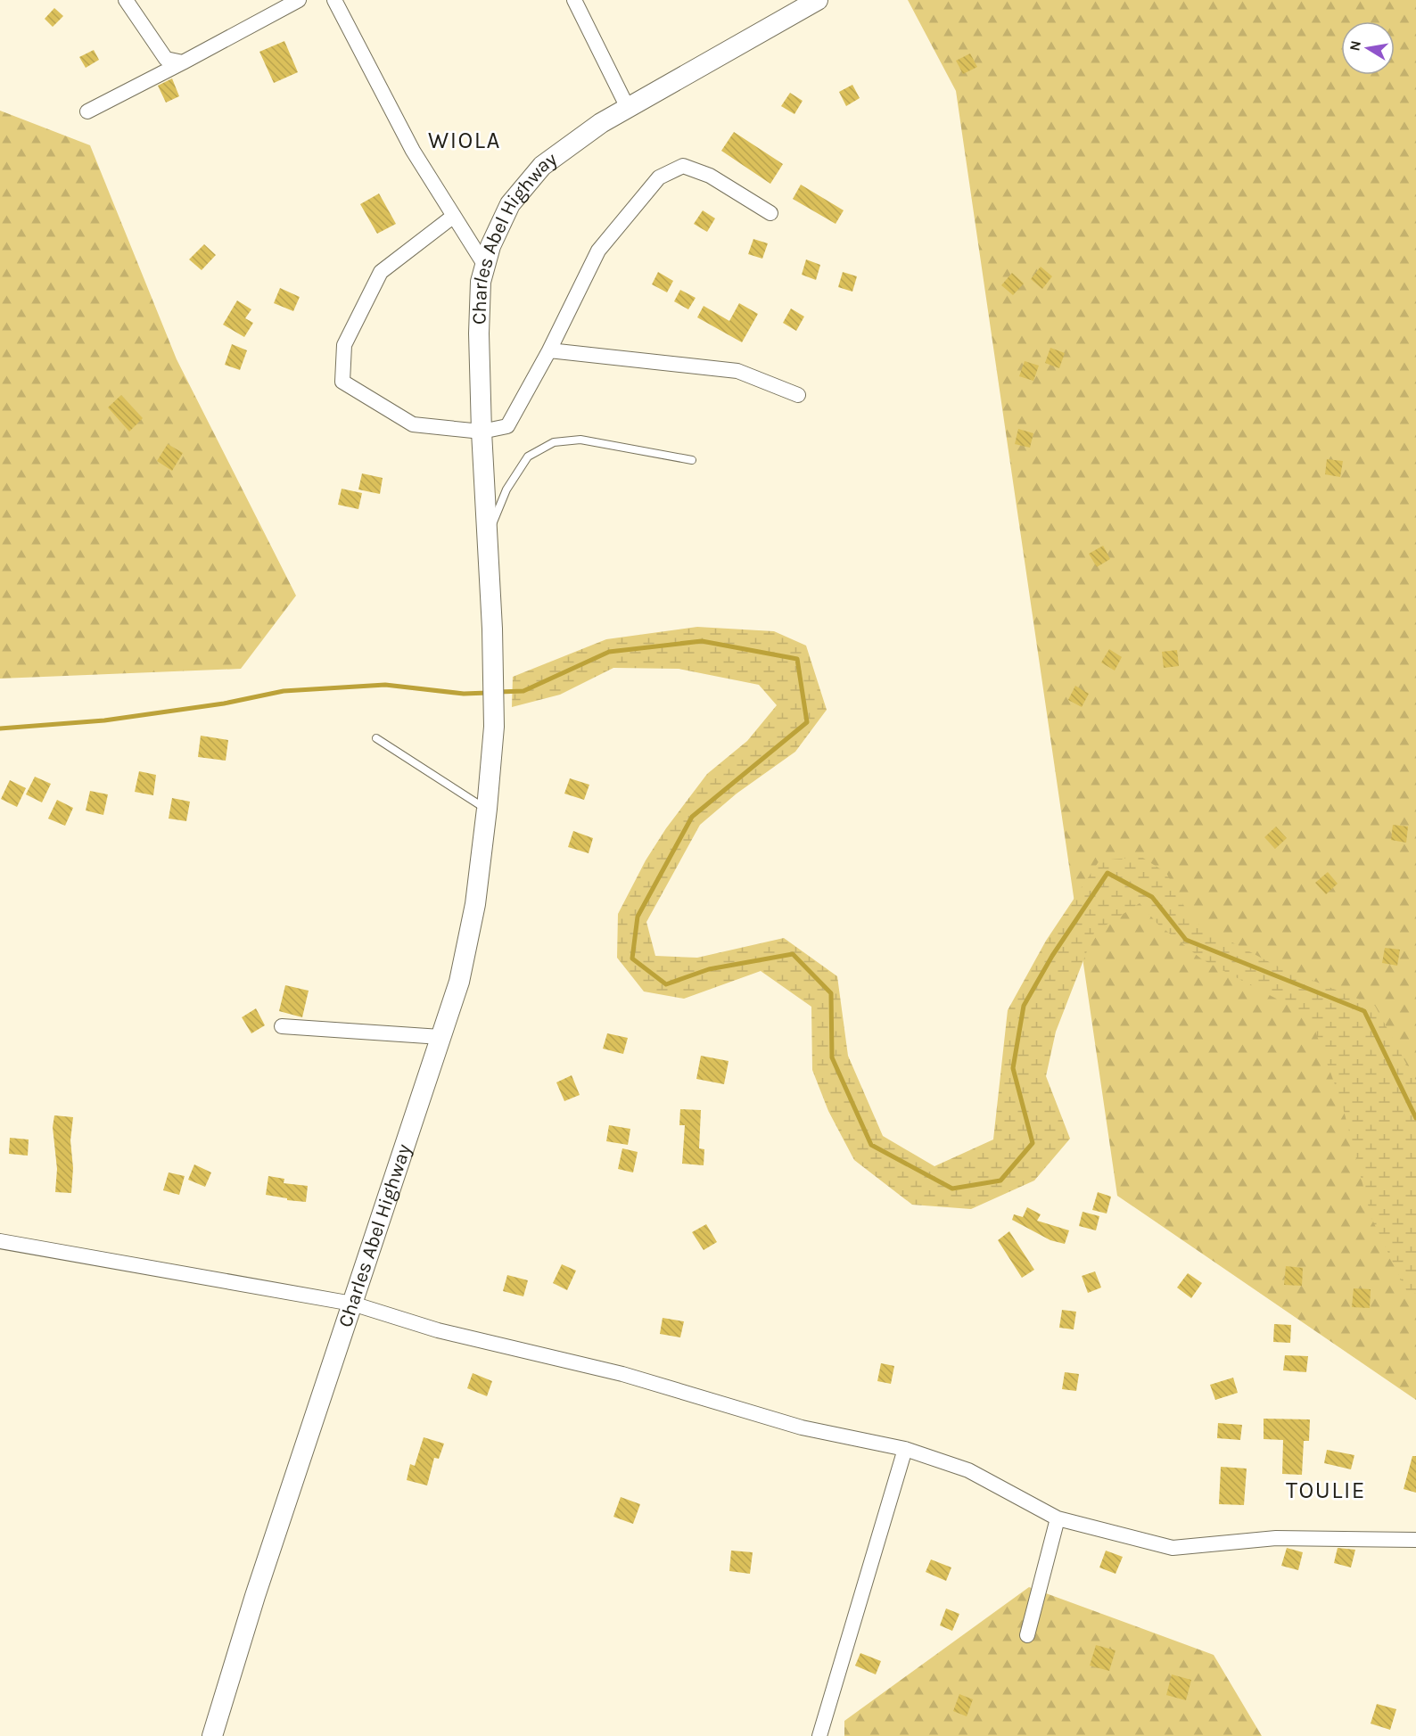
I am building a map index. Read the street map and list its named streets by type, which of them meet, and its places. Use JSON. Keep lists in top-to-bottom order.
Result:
{
  "streets": {
    "main road": ["Charles Abel Highway"]
  },
  "districts": ["WIOLA", "TOULIE"],
  "north": "left"
}
